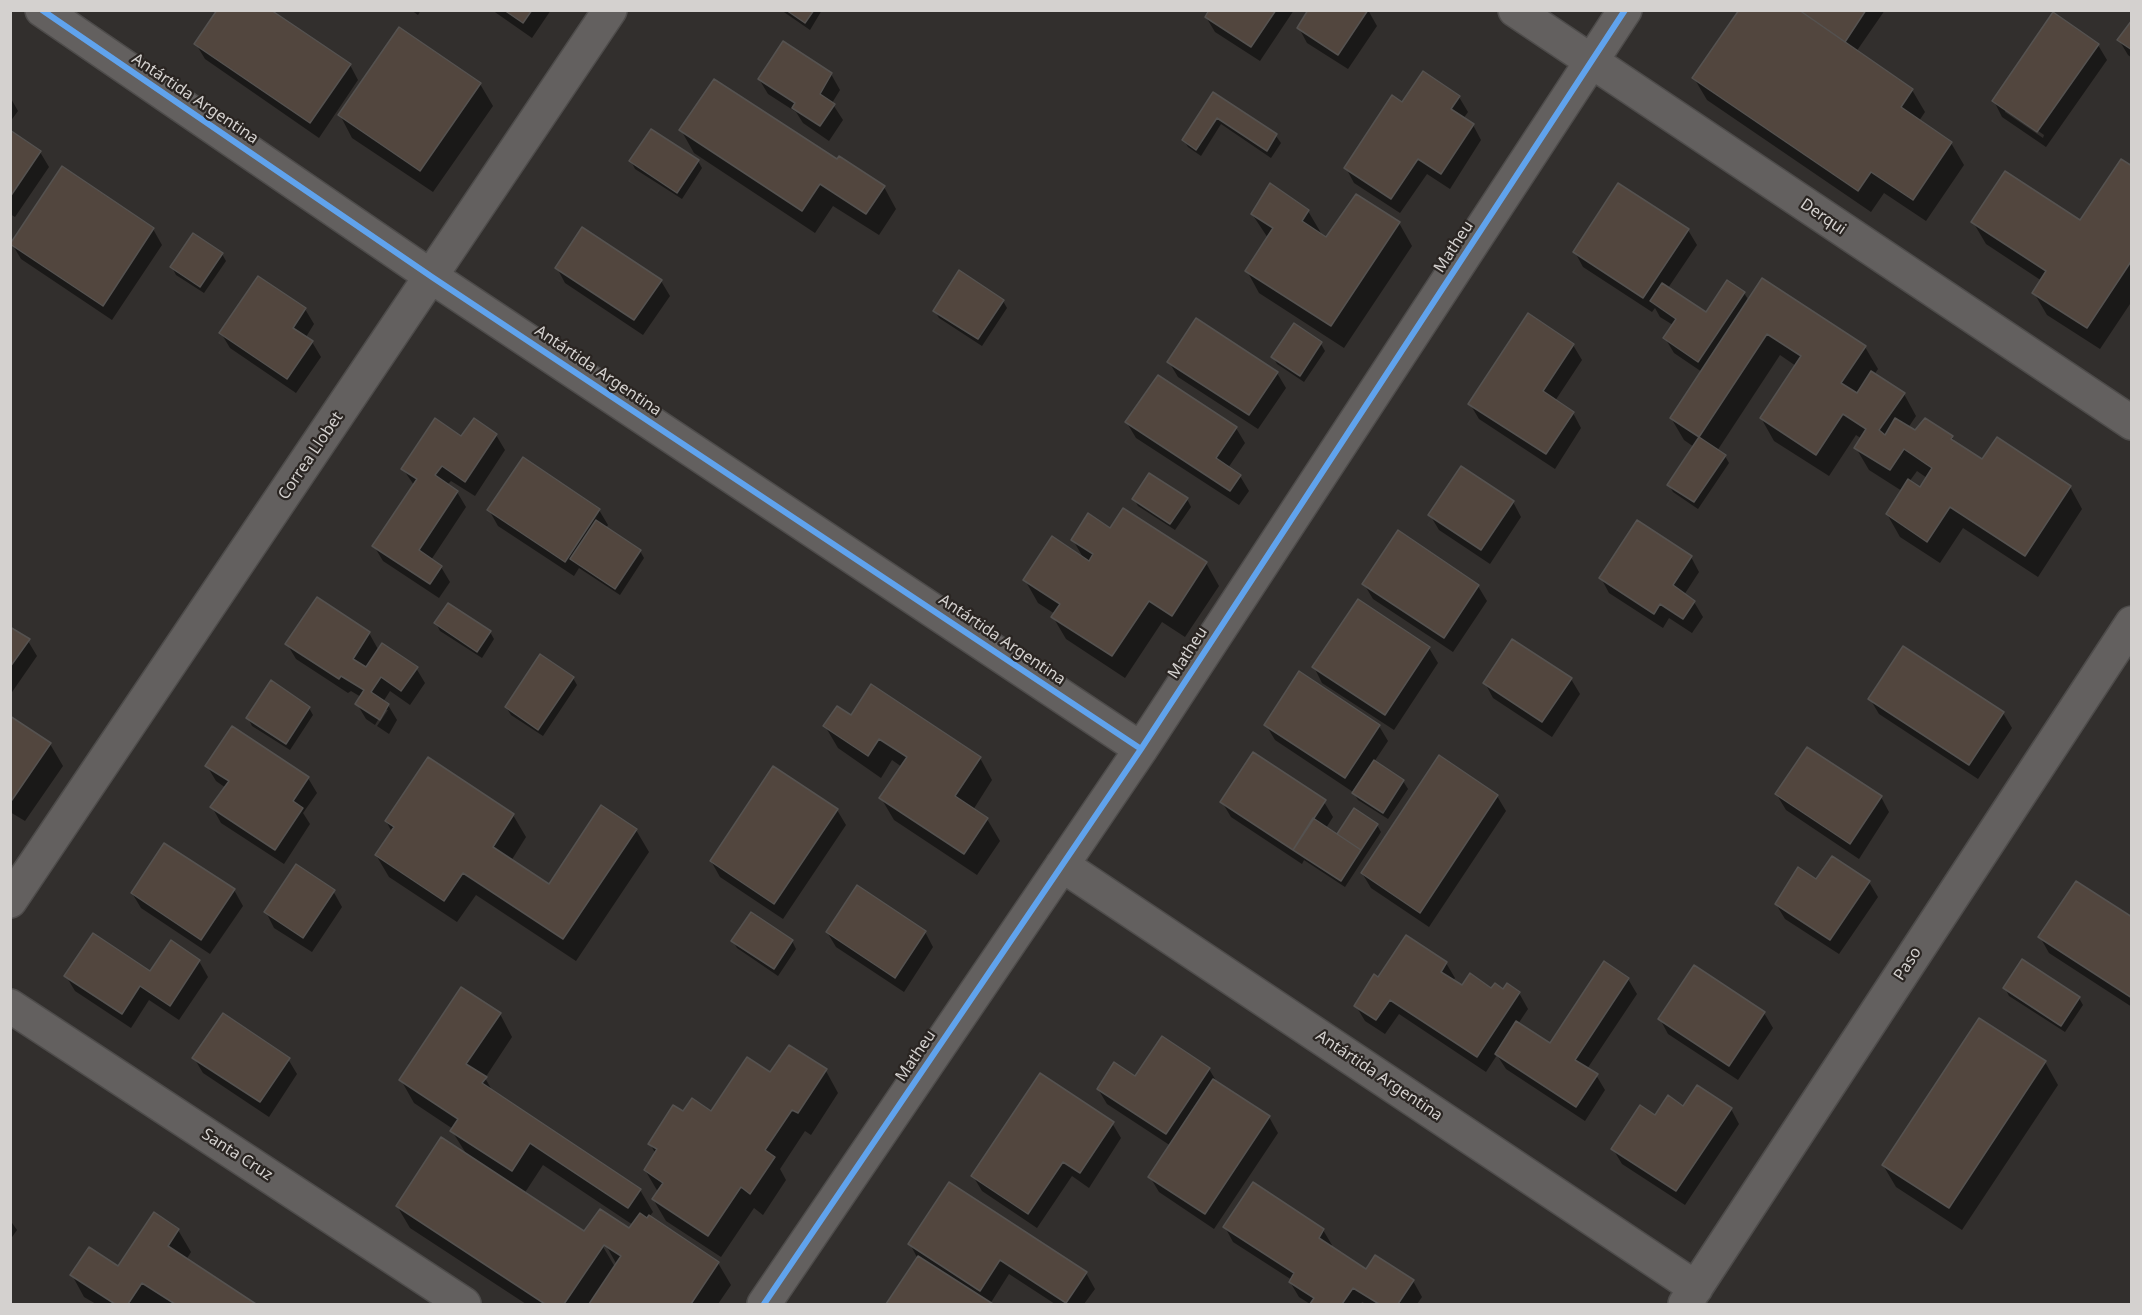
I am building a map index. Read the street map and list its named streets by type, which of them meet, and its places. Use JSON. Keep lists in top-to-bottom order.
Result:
{
  "streets": {
    "street": [
      "Antártida Argentina",
      "Derqui",
      "Matheu",
      "Correa Llobet",
      "Paso",
      "Santa Cruz"
    ]
  },
  "crossings": [
    ["Antártida Argentina", "Matheu"],
    ["Antártida Argentina", "Correa Llobet"],
    ["Antártida Argentina", "Paso"],
    ["Derqui", "Matheu"]
  ]
}
